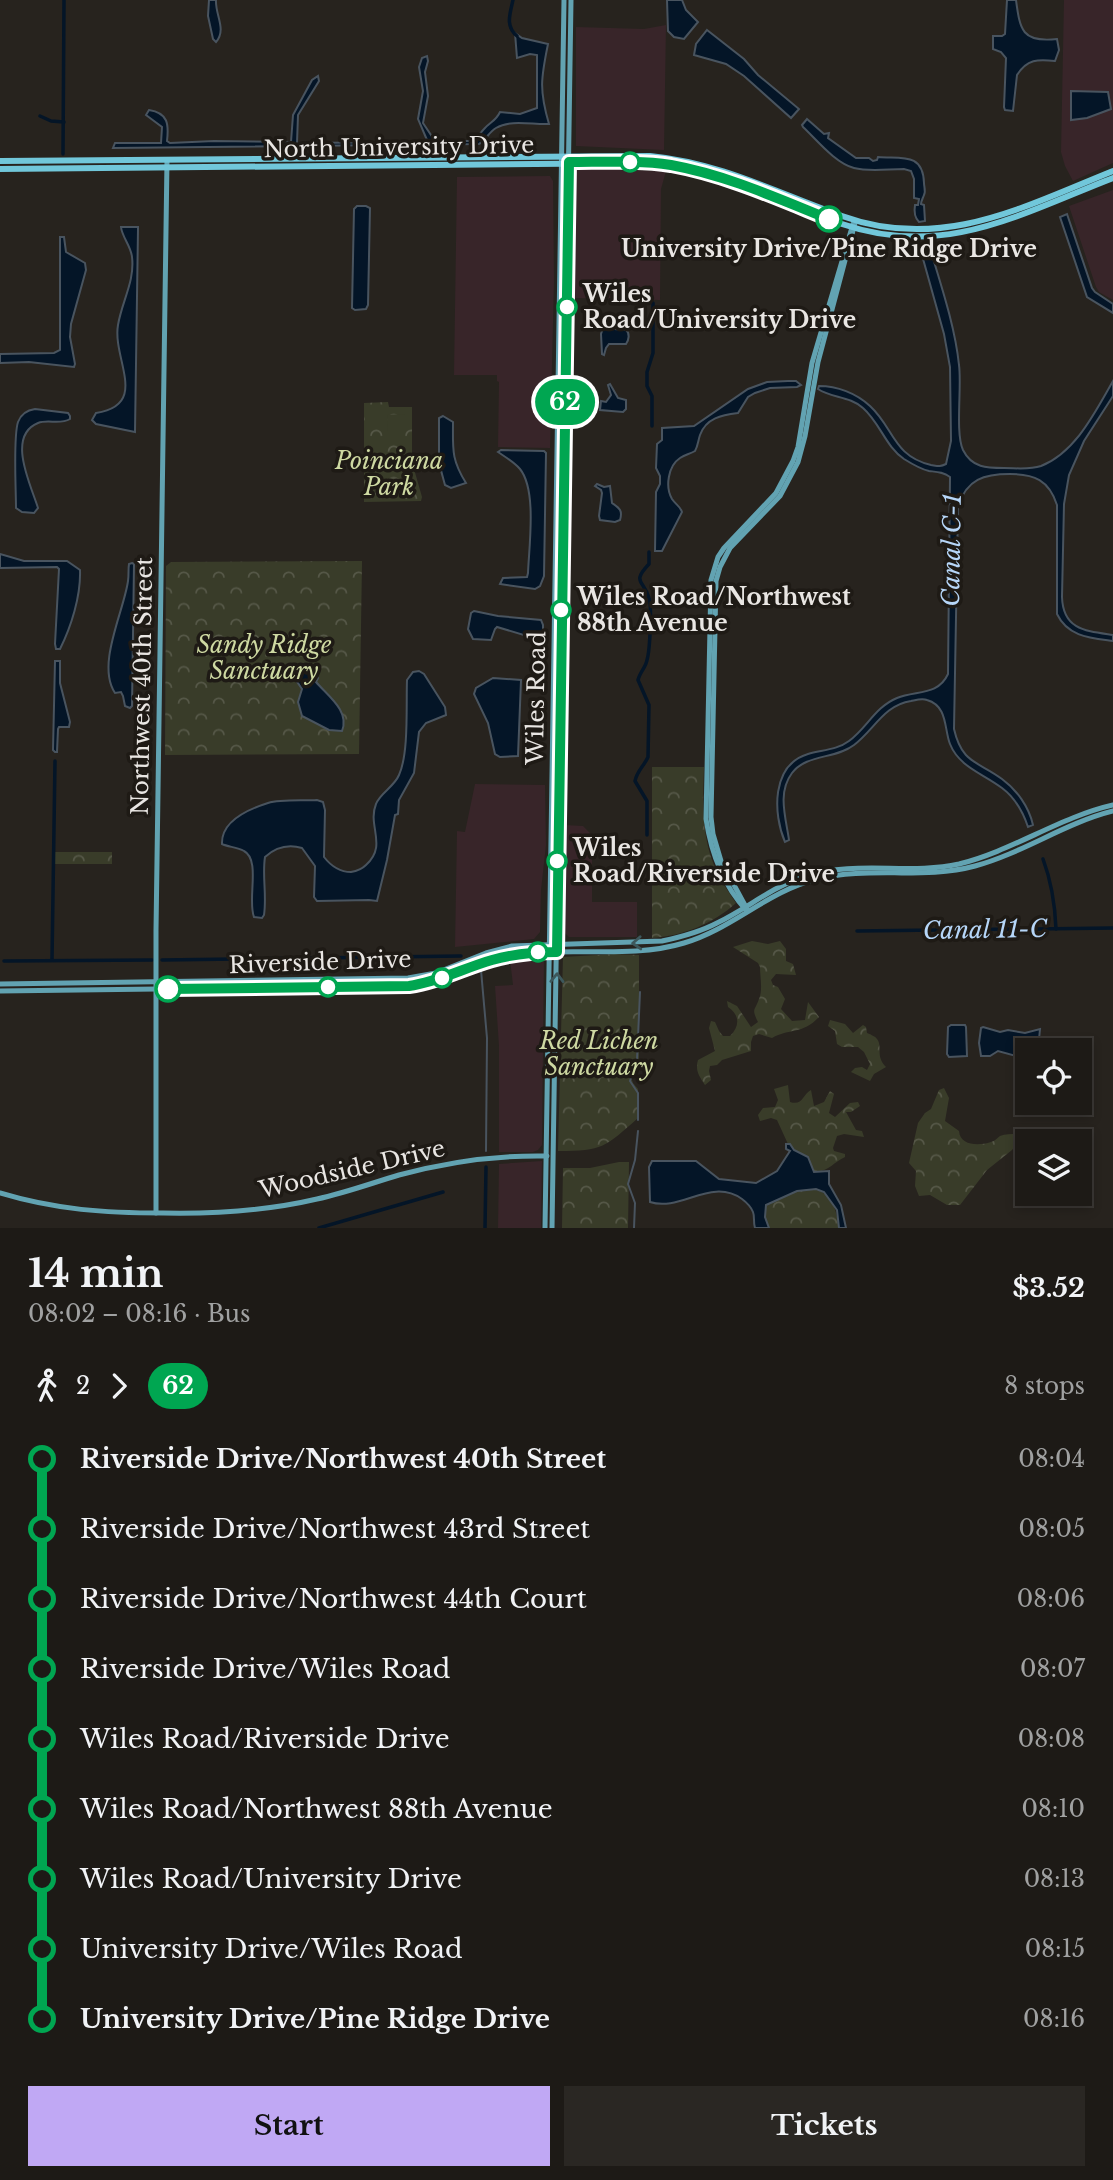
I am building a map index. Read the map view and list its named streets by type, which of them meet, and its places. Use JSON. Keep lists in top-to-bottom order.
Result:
{
  "streets": {
    "main road": ["North University Drive"],
    "street": [
      "Northwest 40th Street",
      "Wiles Road",
      "Riverside Drive",
      "Woodside Drive"
    ]
  },
  "crossings": [
    ["North University Drive", "Northwest 40th Street"],
    ["North University Drive", "Wiles Road"],
    ["Northwest 40th Street", "Riverside Drive"],
    ["Northwest 40th Street", "Woodside Drive"],
    ["Wiles Road", "Riverside Drive"],
    ["Wiles Road", "Woodside Drive"]
  ],
  "water": ["Canal C-1", "Canal 11-C"],
  "parks": ["Poinciana Park", "Sandy Ridge Sanctuary", "Red Lichen Sanctuary"],
  "places": [
    "University Drive/Pine Ridge Drive",
    "Wiles Road/University Drive",
    "Wiles Road/Northwest 88th Avenue",
    "Wiles Road/Riverside Drive"
  ],
  "lines": ["bus line 62"],
  "page": {
    "on_map": "62",
    "heading": ["14 min", "08:02 – 08:16 · Bus", "$3.52"],
    "legs": ["2", "62", "8 stops"],
    "list": [
      {
        "name": "Riverside Drive/Northwest 40th Street",
        "value": "08:04"
      },
      {
        "name": "Riverside Drive/Northwest 43rd Street",
        "value": "08:05"
      },
      {
        "name": "Riverside Drive/Northwest 44th Court",
        "value": "08:06"
      },
      {
        "name": "Riverside Drive/Wiles Road",
        "value": "08:07"
      },
      {
        "name": "Wiles Road/Riverside Drive",
        "value": "08:08"
      },
      {
        "name": "Wiles Road/Northwest 88th Avenue",
        "value": "08:10"
      },
      {
        "name": "Wiles Road/University Drive",
        "value": "08:13"
      },
      {
        "name": "University Drive/Wiles Road",
        "value": "08:15"
      },
      {
        "name": "University Drive/Pine Ridge Drive",
        "value": "08:16"
      }
    ],
    "buttons": ["Start", "Tickets"]
  }
}
